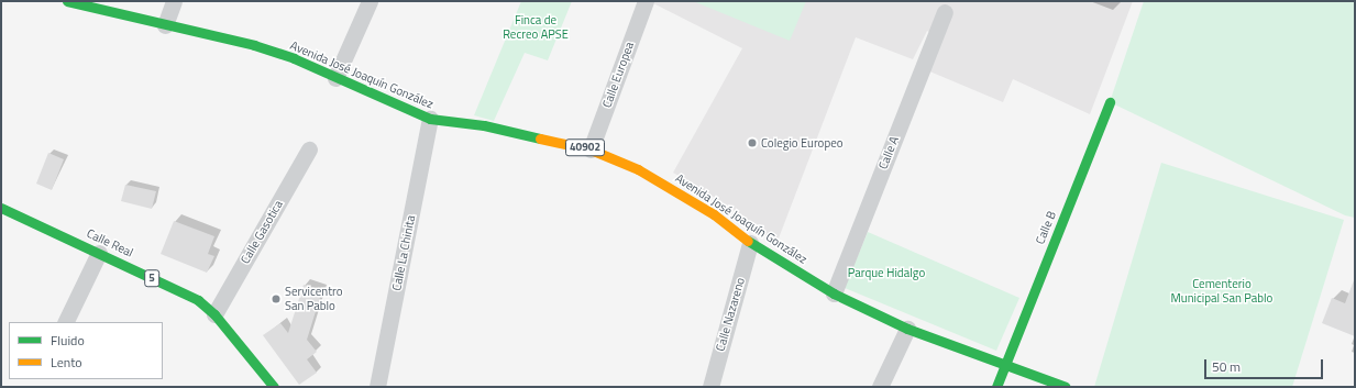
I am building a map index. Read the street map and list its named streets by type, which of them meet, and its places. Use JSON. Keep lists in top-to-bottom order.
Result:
{
  "streets": {
    "main road": [
      "Avenida José Joaquín González",
      "40902",
      "Calle B",
      "Calle Real",
      "5"
    ],
    "street": [
      "Calle Europea",
      "Calle A",
      "Calle Gasotica",
      "Calle La Chinita",
      "Calle Nazareno"
    ]
  },
  "crossings": [
    ["Avenida José Joaquín González", "Calle Europea"],
    ["Avenida José Joaquín González", "Calle A"],
    ["Avenida José Joaquín González", "Calle B"],
    ["Avenida José Joaquín González", "Calle La Chinita"],
    ["Avenida José Joaquín González", "Calle Nazareno"],
    ["Calle Gasotica", "Calle Real"]
  ],
  "parks": ["Finca de Recreo APSE", "Parque Hidalgo", "Cementerio Municipal San Pablo"],
  "places": ["Colegio Europeo", "Servicentro San Pablo"],
  "legend": ["Fluido", "Lento"],
  "scale_bar": "50 m"
}
